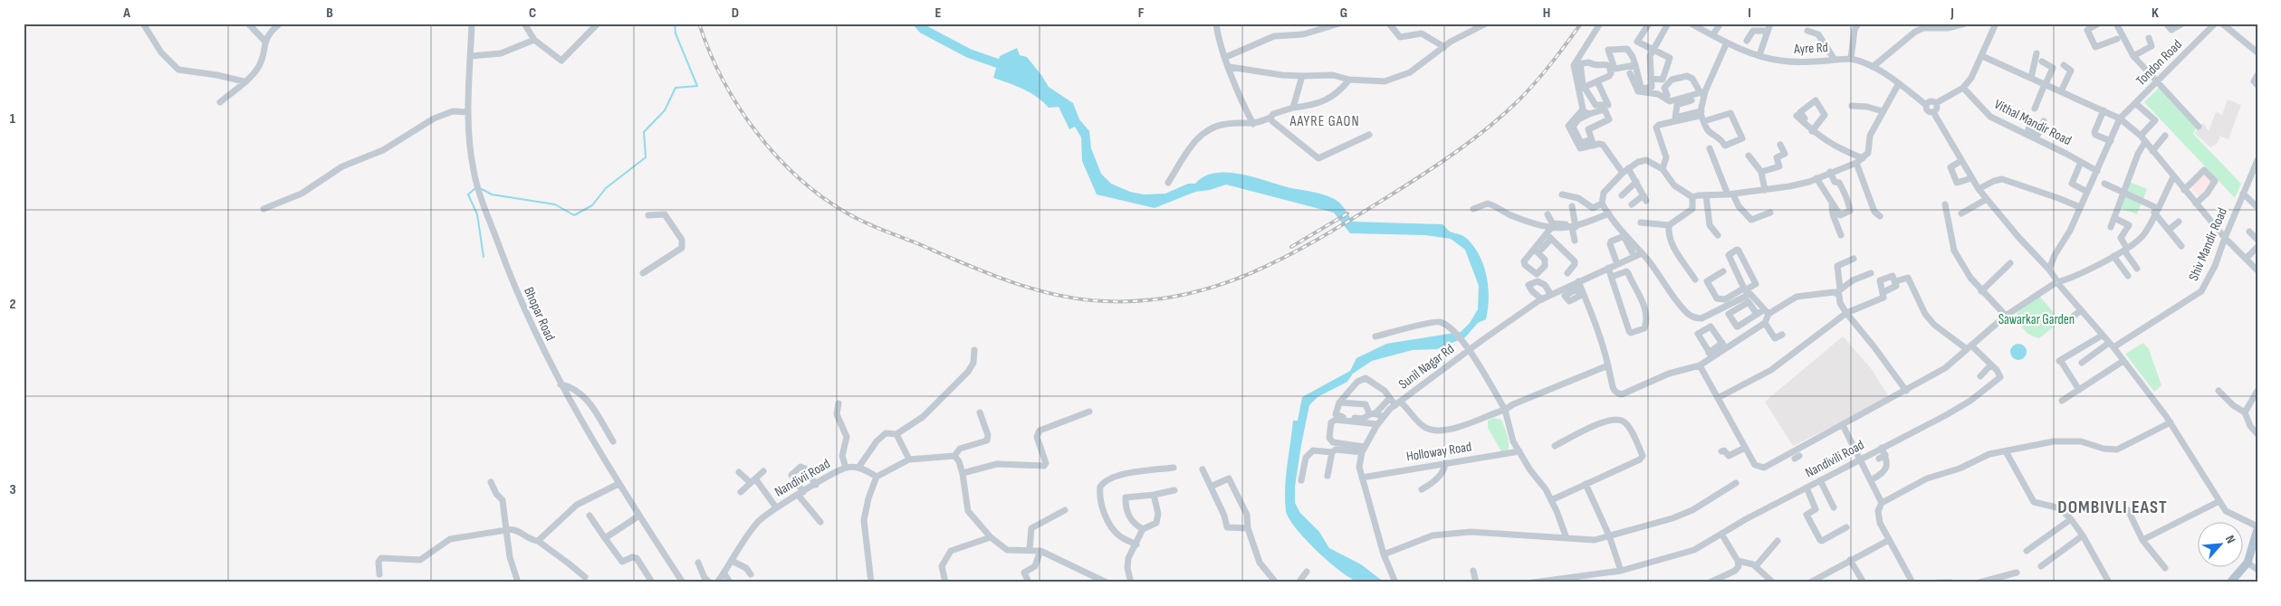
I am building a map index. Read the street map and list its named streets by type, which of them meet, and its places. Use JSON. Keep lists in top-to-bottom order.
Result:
{
  "streets": {
    "street": [
      "Ayre Rd",
      "Tondon Road",
      "Vithal Mandir Road",
      "Shiv Mandir Road",
      "Bhopar Road",
      "Sunil Nagar Rd",
      "Holloway Road",
      "Nandivili Road",
      "Nandivii Road"
    ]
  },
  "crossings": [
    ["Sunil Nagar Rd", "Holloway Road"]
  ],
  "districts": ["AAYRE GAON", "DOMBIVLI EAST"],
  "parks": ["Sawarkar Garden"],
  "north": "top right",
  "grid": {
    "columns": [
      "A",
      "B",
      "C",
      "D",
      "E",
      "F",
      "G",
      "H",
      "I",
      "J",
      "K"
    ],
    "rows": ["1", "2", "3"]
  }
}
